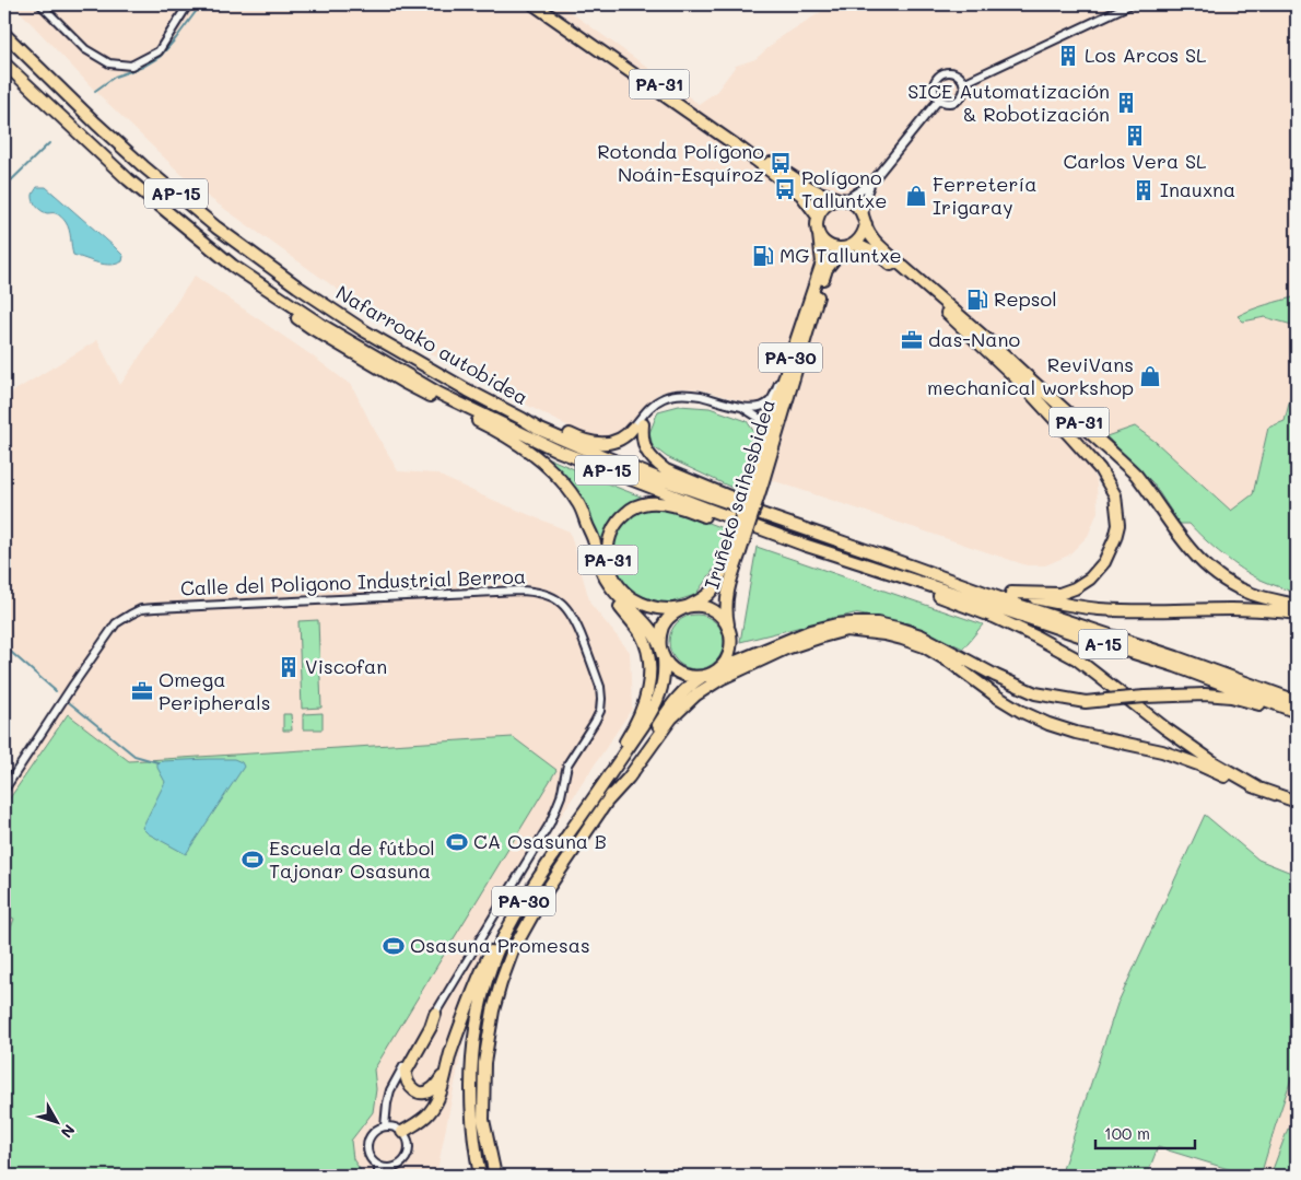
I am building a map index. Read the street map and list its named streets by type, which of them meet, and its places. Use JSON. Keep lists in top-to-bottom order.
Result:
{
  "streets": {
    "highway": [
      "PA-31",
      "AP-15",
      "Nafarroako autobidea",
      "PA-30",
      "Iruñeko saihesbidea",
      "A-15"
    ],
    "street": ["Calle del Poligono Industrial Berroa"]
  },
  "crossings": [
    ["PA-31", "PA-30"],
    ["PA-31", "Iruñeko saihesbidea"],
    ["Nafarroako autobidea", "A-15"],
    ["PA-30", "Iruñeko saihesbidea"]
  ],
  "places": {
    "building": [
      "Los Arcos SL",
      "SICE Automatización & Robotización",
      "Carlos Vera SL",
      "Inauxna",
      "Viscofan"
    ],
    "bus stop": ["Rotonda Polígono Noáin-Esquíroz", "Polígono Talluntxe"],
    "shop": ["Ferretería Irigaray", "ReviVans mechanical workshop"],
    "fuel station": ["MG Talluntxe", "Repsol"],
    "office": ["das-Nano", "Omega Peripherals"],
    "sports": ["CA Osasuna B", "Escuela de fútbol Tajonar Osasuna", "Osasuna Promesas"]
  },
  "scale_bar": "100 m",
  "north": "bottom right"
}
